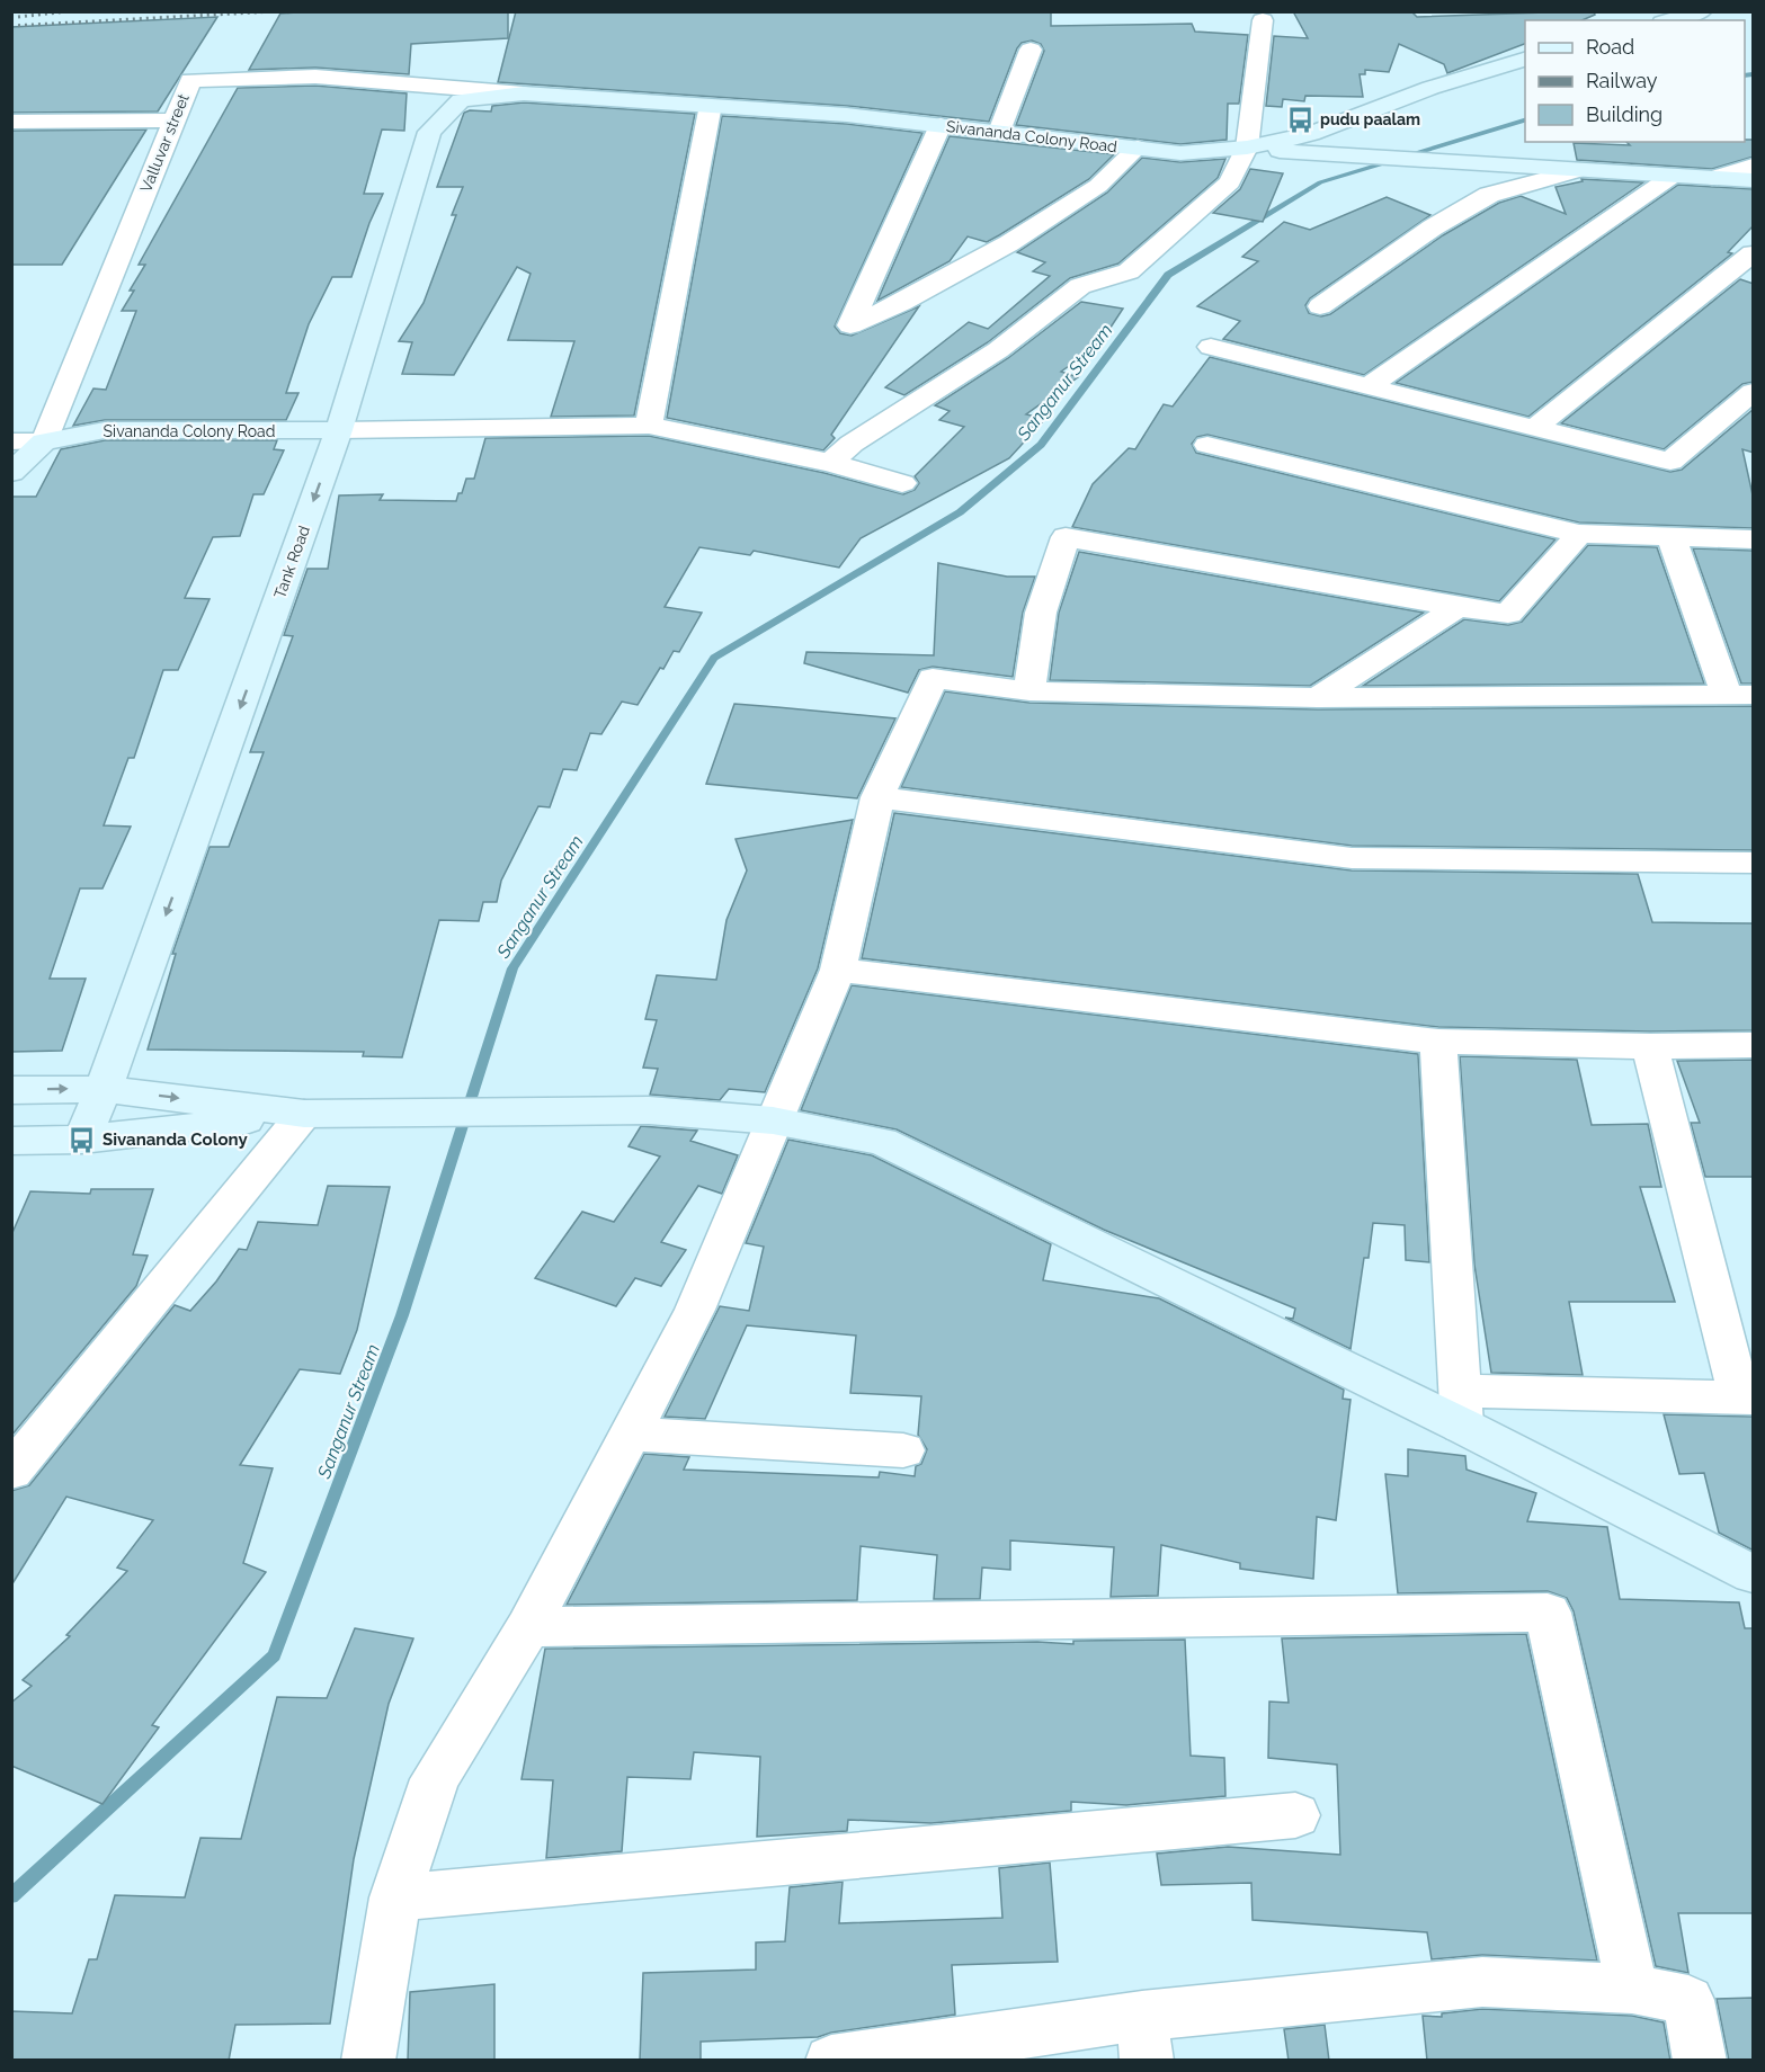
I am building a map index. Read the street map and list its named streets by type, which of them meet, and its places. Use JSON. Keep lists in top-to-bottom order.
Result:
{
  "streets": {
    "main road": ["Sivananda Colony Road", "Tank Road"],
    "street": ["Valluvar street"]
  },
  "crossings": [
    ["Sivananda Colony Road", "Valluvar street"],
    ["Sivananda Colony Road", "Tank Road"],
    ["Valluvar street", "Tank Road"]
  ],
  "one_way": ["Tank Road"],
  "water": ["Sanganur Stream"],
  "places": {
    "bus stop": ["pudu paalam", "Sivananda Colony"]
  },
  "legend": ["Road", "Railway", "Building"]
}
